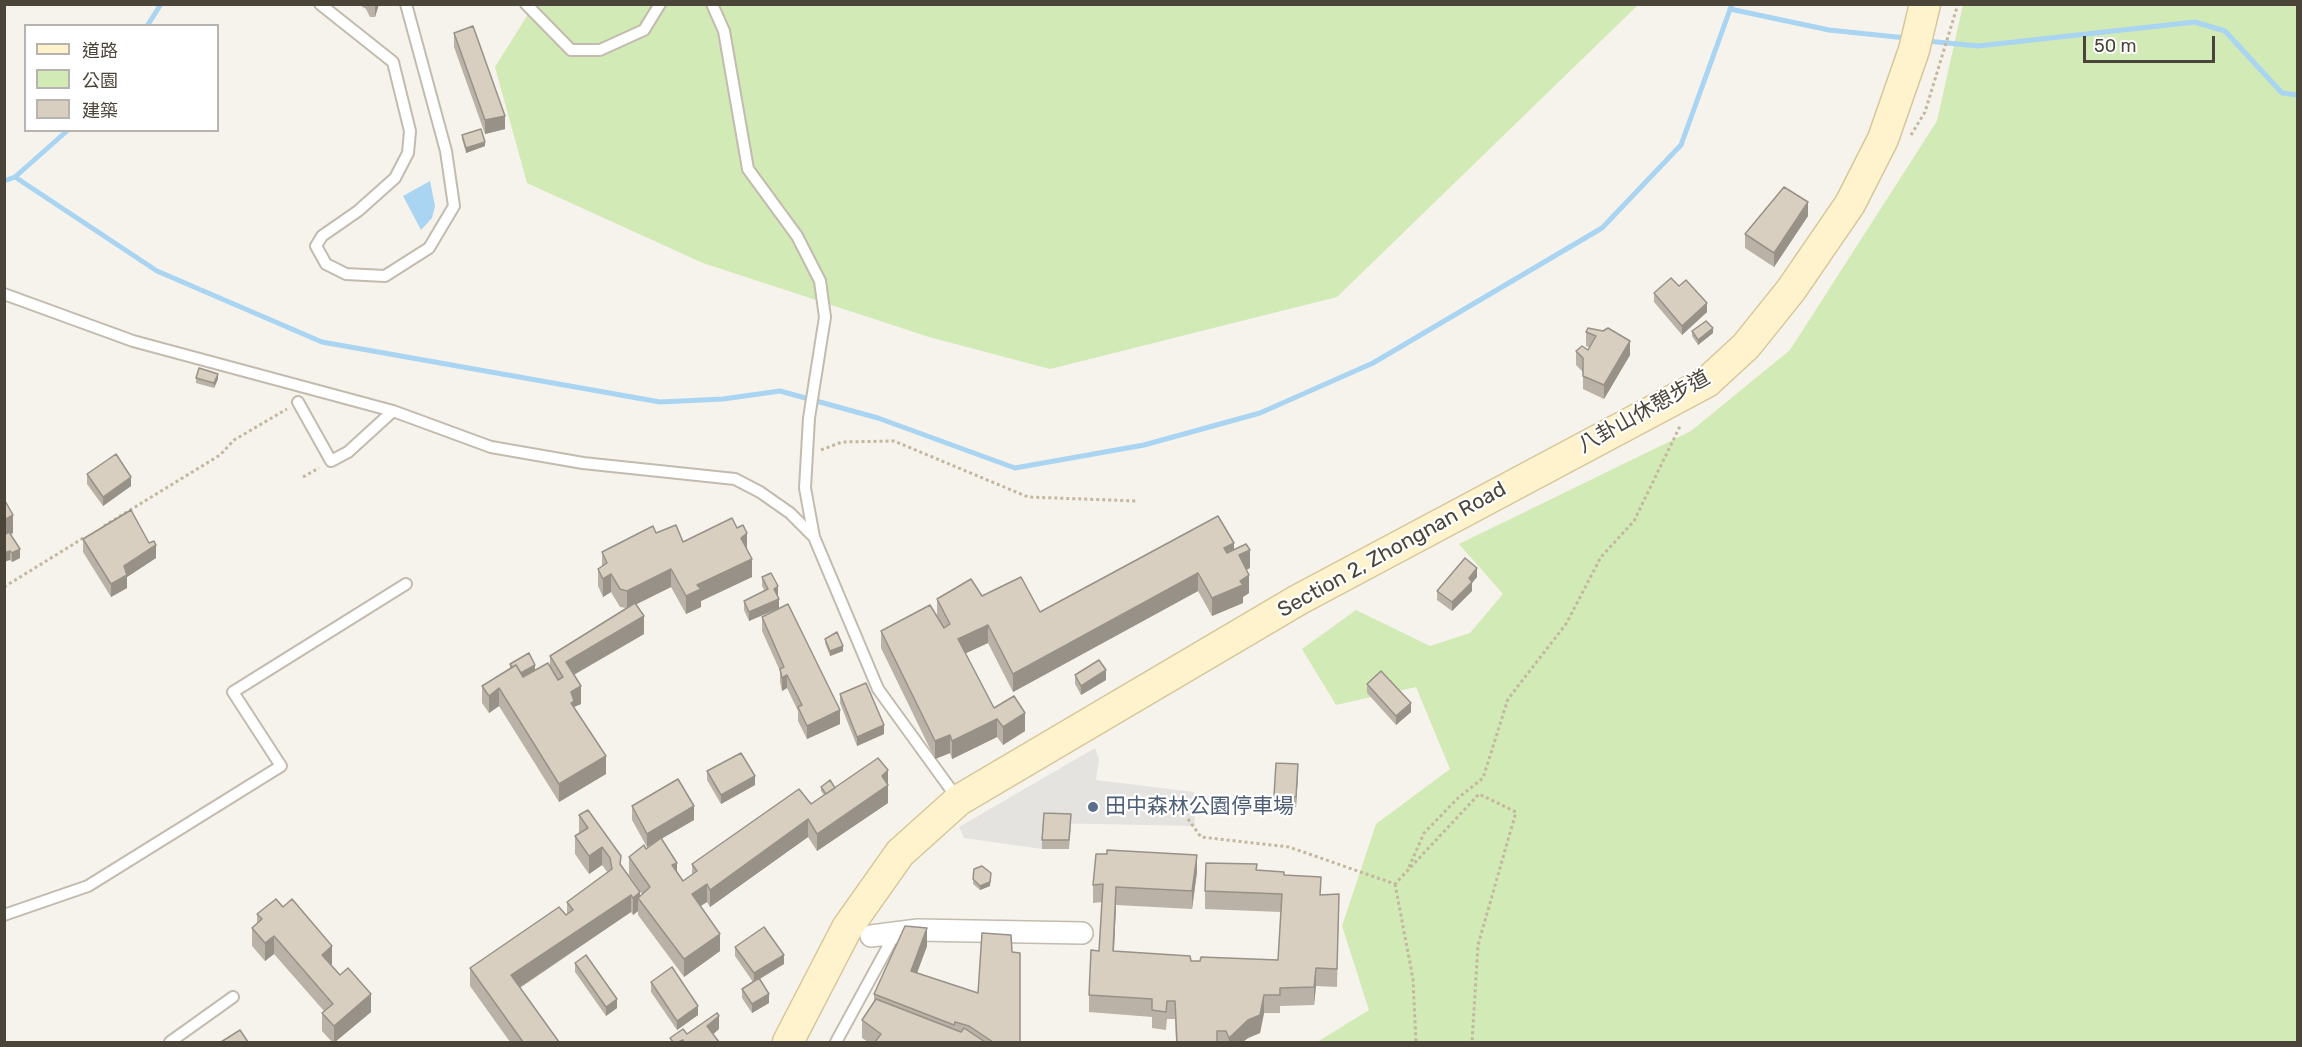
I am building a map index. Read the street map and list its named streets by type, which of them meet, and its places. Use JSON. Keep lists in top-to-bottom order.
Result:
{
  "streets": {
    "main road": ["Section 2, Zhongnan Road"]
  },
  "places": ["田中森林公園停車場"],
  "legend": ["道路", "公園", "建築"],
  "scale_bar": "50 m"
}
